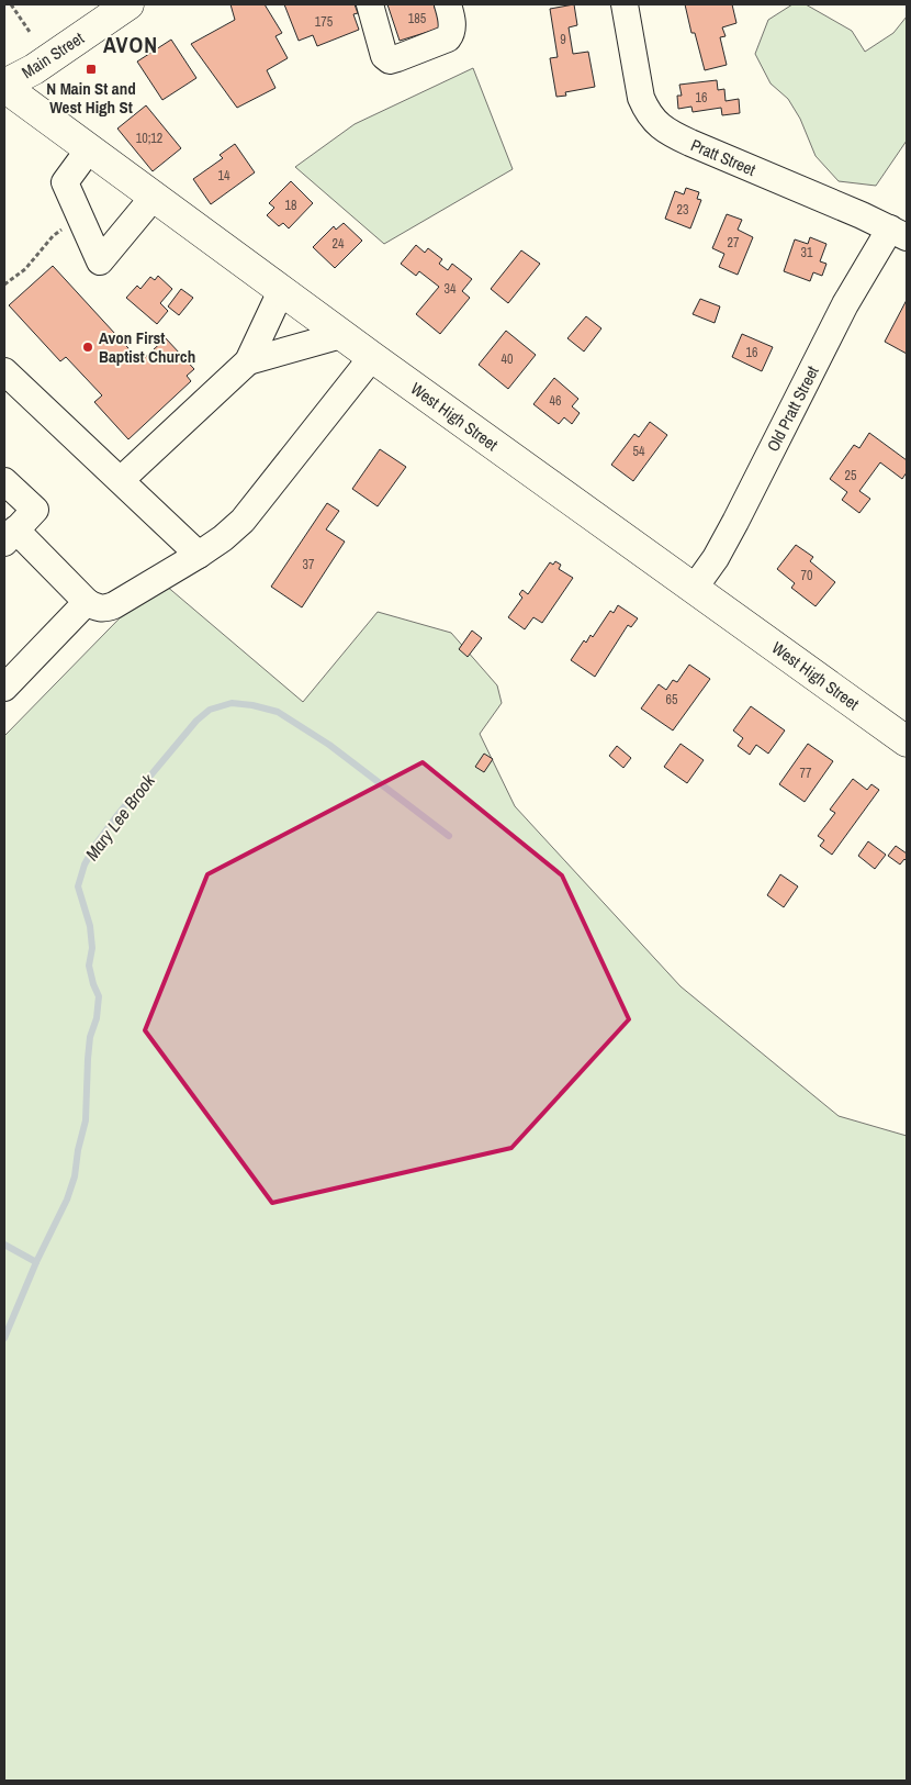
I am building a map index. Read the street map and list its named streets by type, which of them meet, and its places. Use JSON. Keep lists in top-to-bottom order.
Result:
{
  "streets": {
    "main road": ["Main Street", "West High Street"],
    "street": ["Pratt Street", "Old Pratt Street"]
  },
  "crossings": [
    ["Main Street", "West High Street"],
    ["Pratt Street", "Old Pratt Street"],
    ["Old Pratt Street", "West High Street"]
  ],
  "districts": ["AVON"],
  "water": ["Mary Lee Brook"],
  "places": {
    "transit": ["N Main St and West High St"],
    "other": ["Avon First Baptist Church"]
  },
  "house_numbers": [
    "185",
    "175",
    "9",
    "16",
    "10;12",
    "14",
    "18",
    "23",
    "27",
    "24",
    "31",
    "34",
    "16",
    "40",
    "46",
    "54",
    "25",
    "37",
    "70",
    "65",
    "77"
  ]
}
